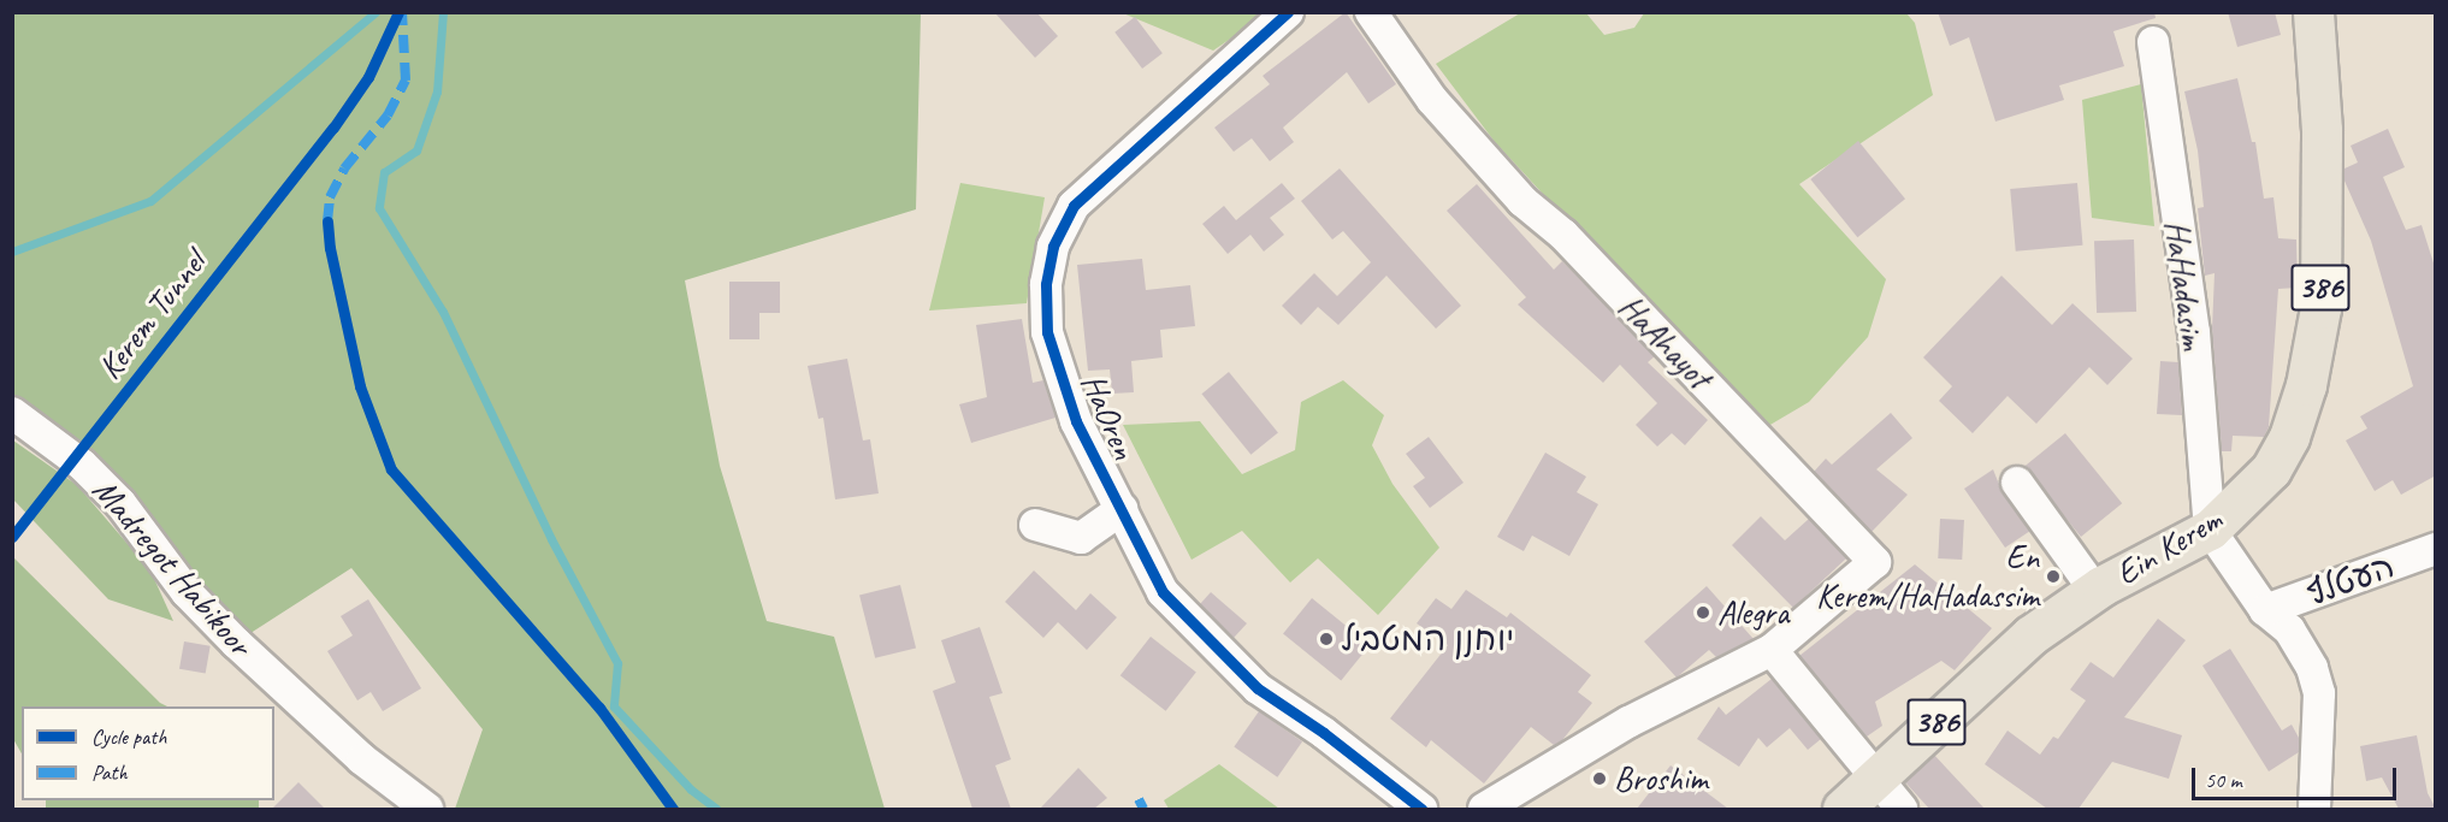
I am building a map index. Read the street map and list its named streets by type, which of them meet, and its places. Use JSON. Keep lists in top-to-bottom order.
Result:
{
  "streets": {
    "main road": ["386", "Ein Kerem"],
    "street": [
      "HaHadasim",
      "HaAhayot",
      "HaOren",
      "Madregot Habikoor",
      "העטלף"
    ],
    "cycle path": ["Kerem Tunnel"]
  },
  "crossings": [
    ["HaHadasim", "Ein Kerem"]
  ],
  "places": [
    "En Kerem/HaHadassim",
    "Alegra",
    "יוחנן המטביל",
    "Broshim"
  ],
  "legend": ["Cycle path", "Path"],
  "scale_bar": "50 m"
}
